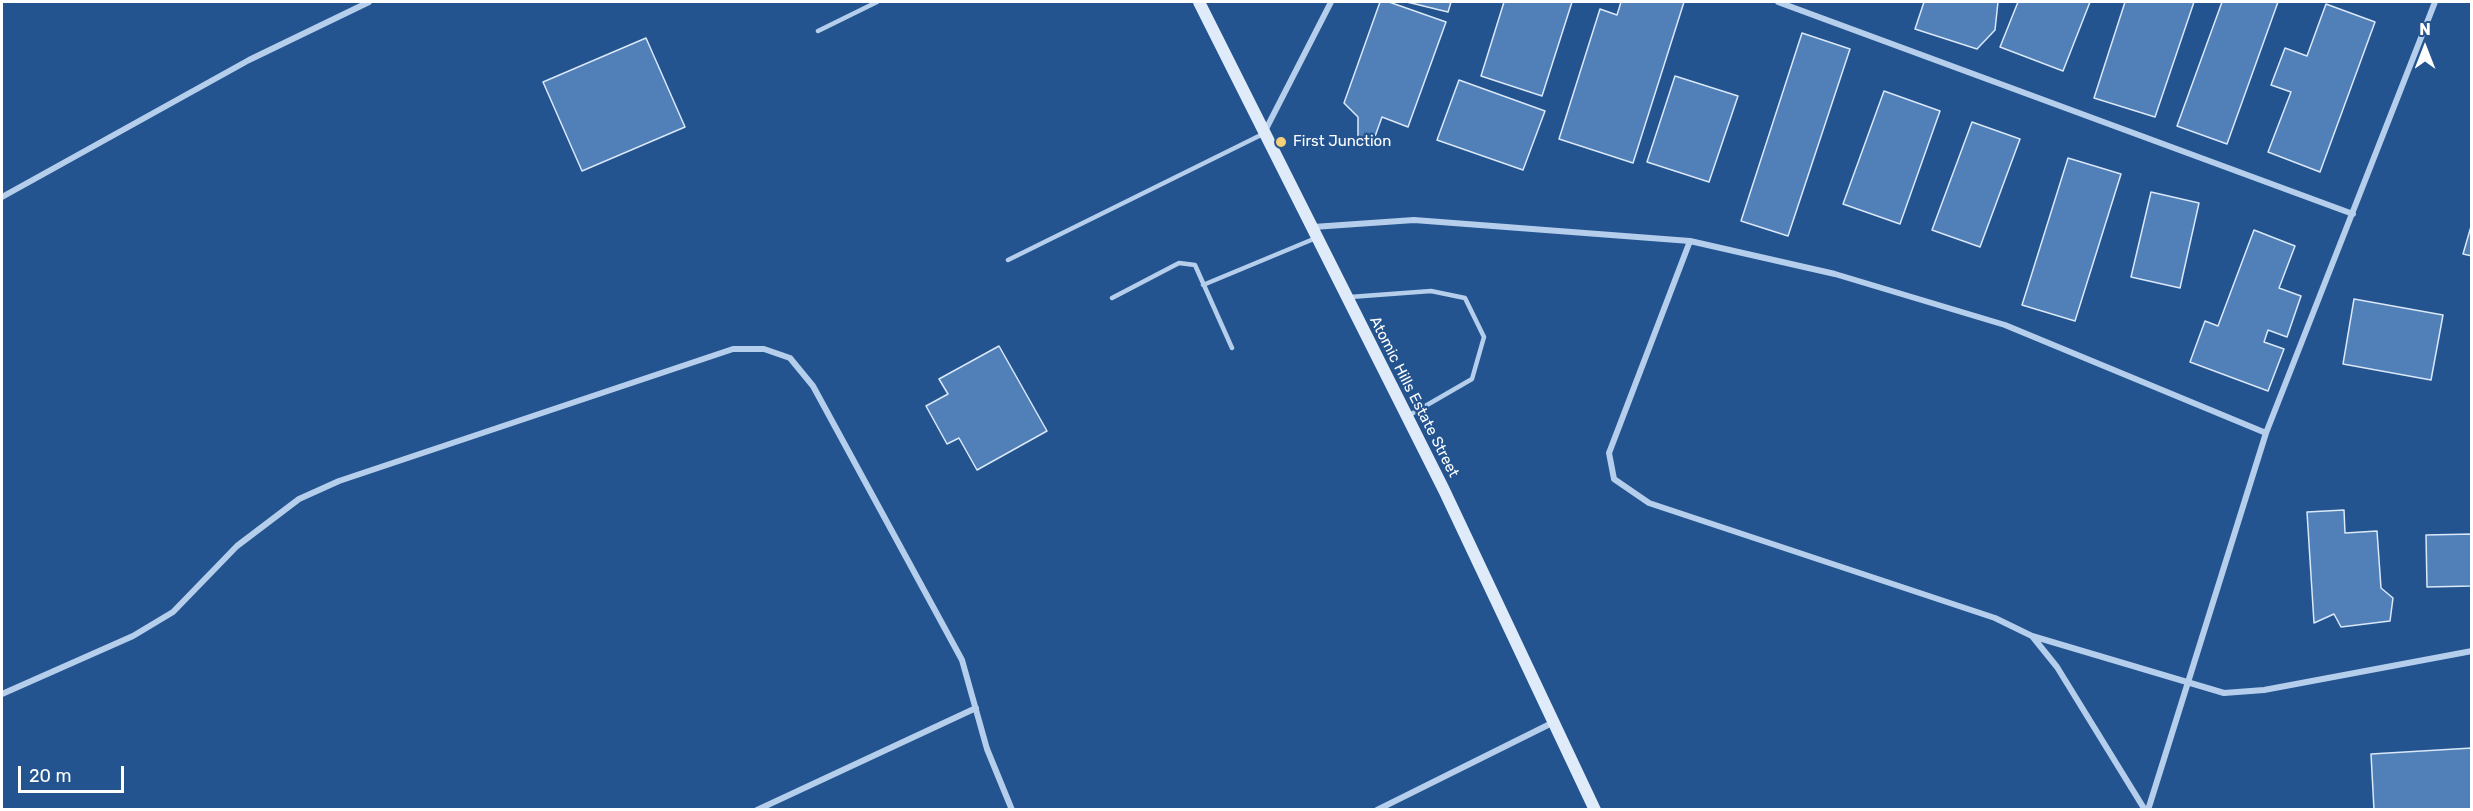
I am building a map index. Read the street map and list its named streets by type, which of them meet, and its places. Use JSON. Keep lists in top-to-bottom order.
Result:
{
  "streets": {
    "street": ["Atomic Hills Estate Street"]
  },
  "places": ["First Junction"],
  "scale_bar": "20 m",
  "north": "top"
}
